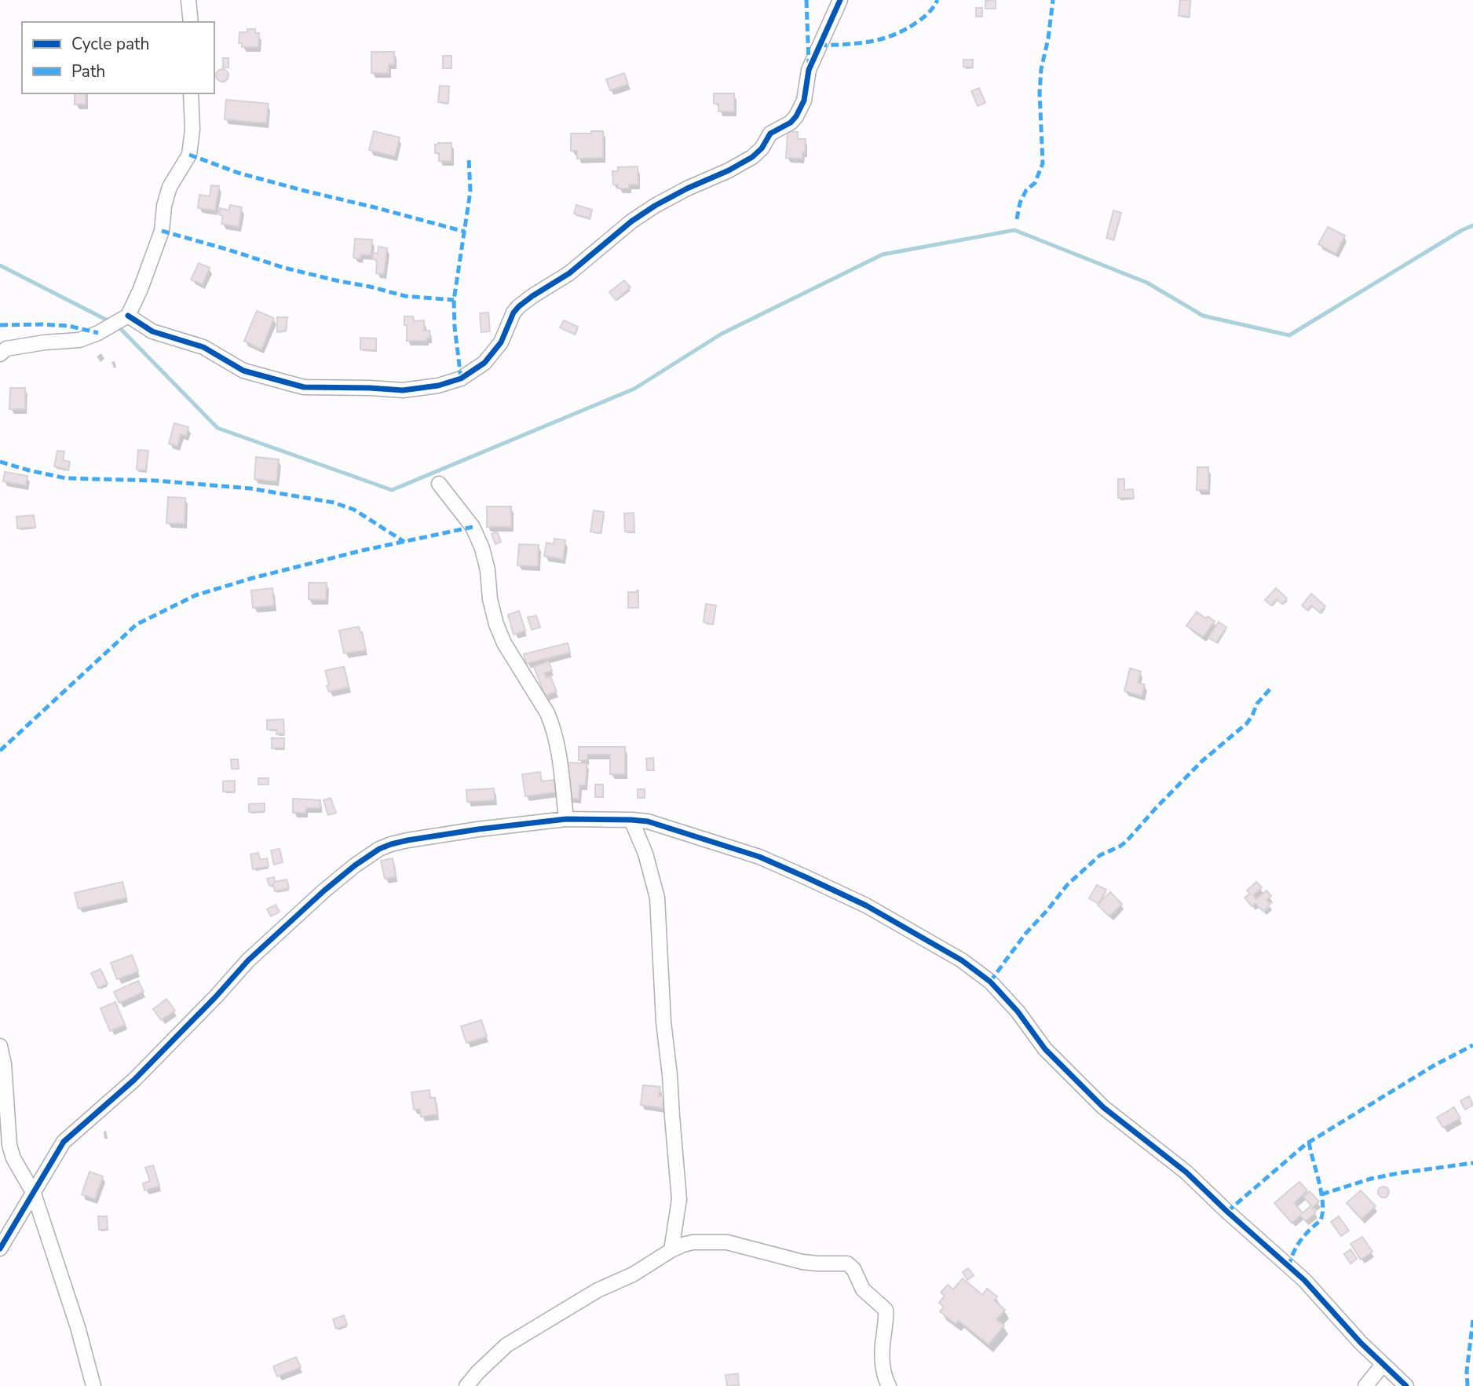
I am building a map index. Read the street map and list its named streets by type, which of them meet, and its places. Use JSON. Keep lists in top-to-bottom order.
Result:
{
  "legend": ["Cycle path", "Path"]
}
